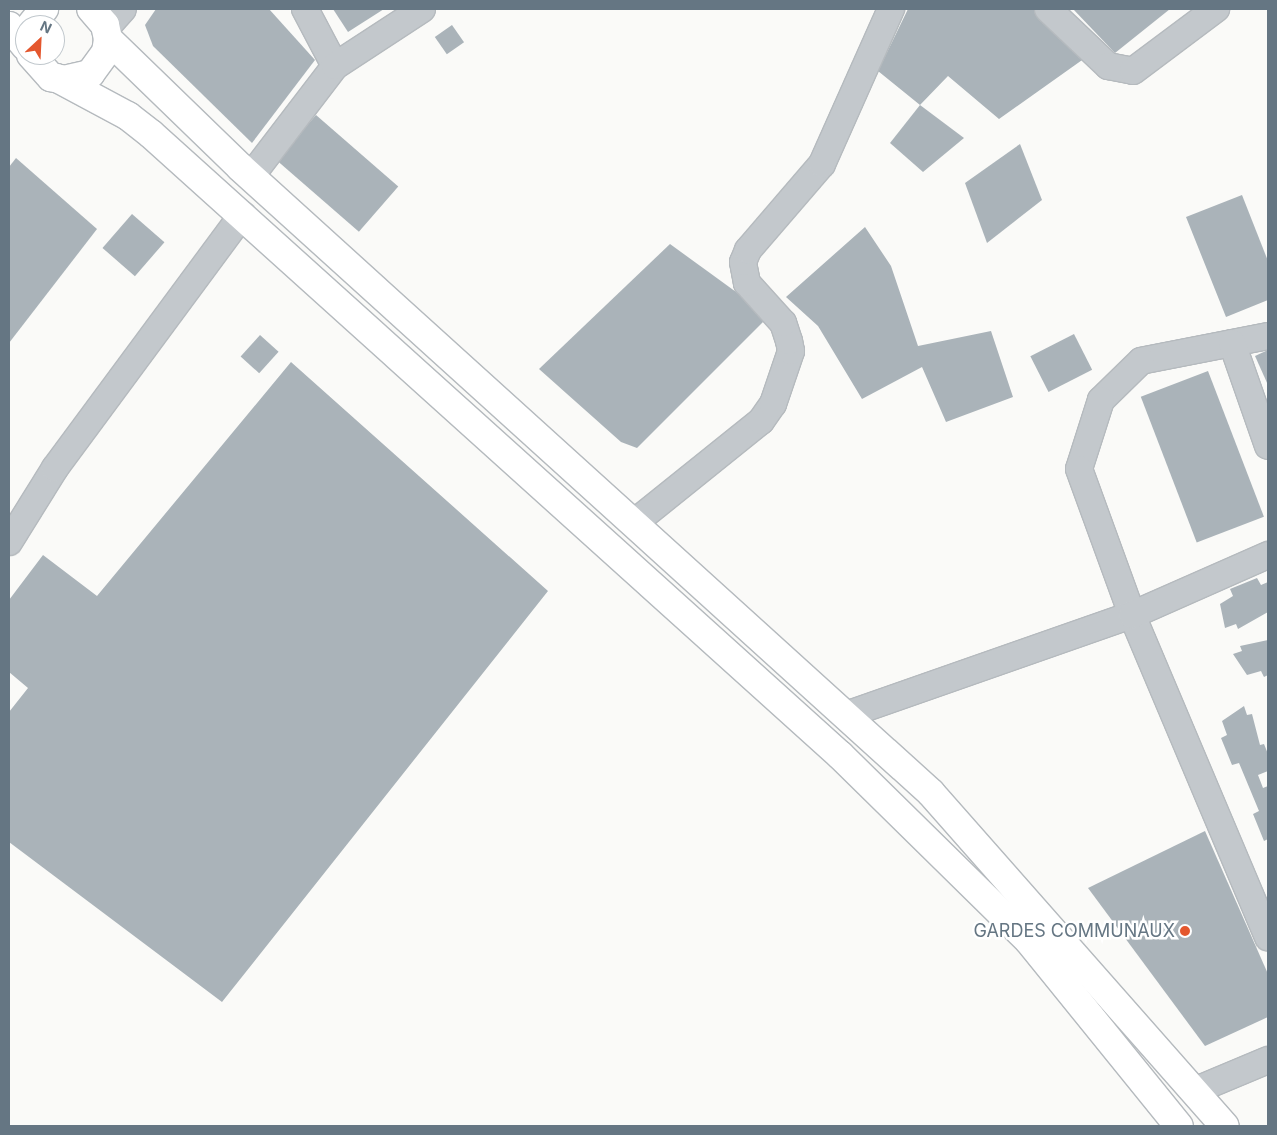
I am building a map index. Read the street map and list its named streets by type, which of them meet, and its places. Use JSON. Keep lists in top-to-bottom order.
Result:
{
  "places": ["GARDES COMMUNAUX"],
  "north": "top right"
}
